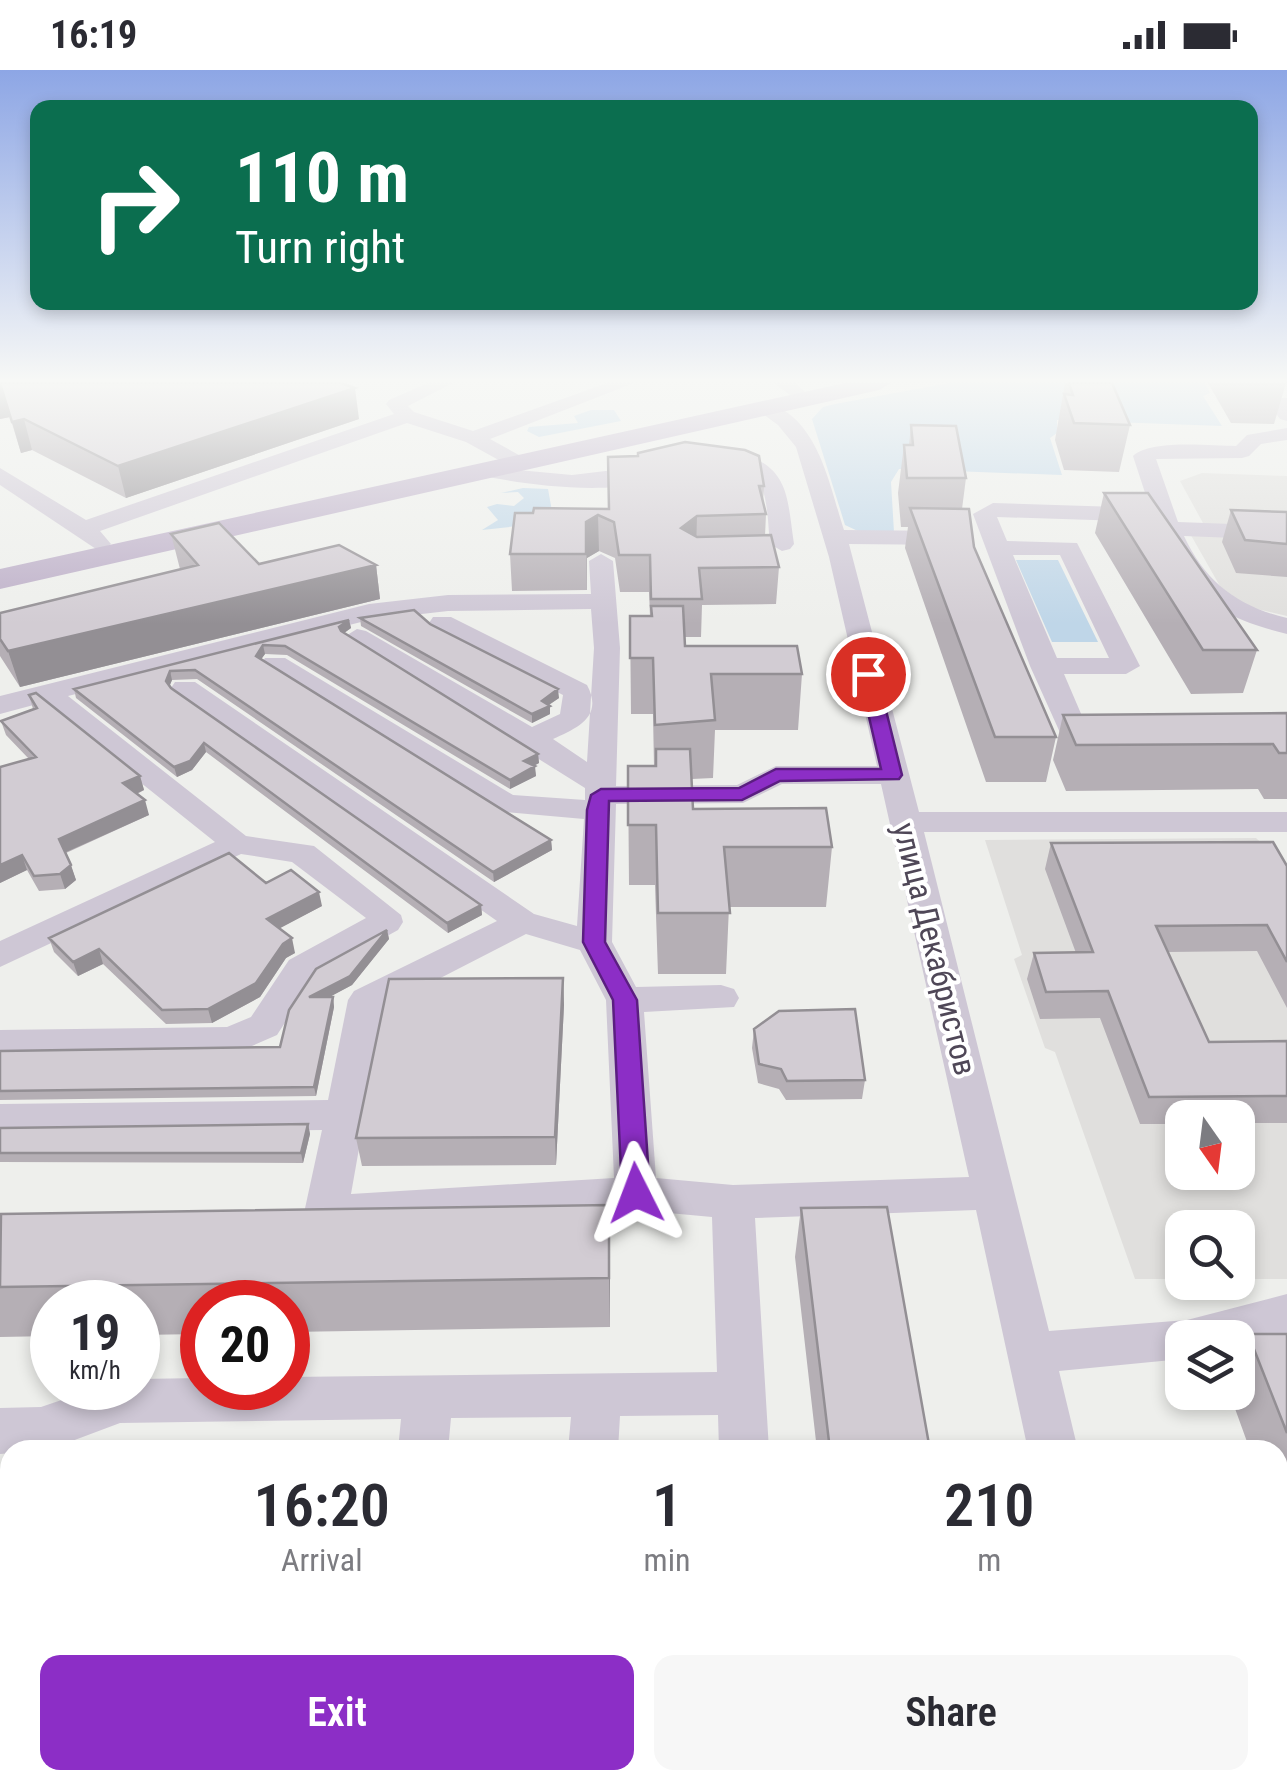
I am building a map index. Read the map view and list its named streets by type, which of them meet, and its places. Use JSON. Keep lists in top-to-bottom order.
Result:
{
  "streets": {
    "street": ["улица Декабристов"]
  },
  "north": "bottom",
  "page": {
    "status": "16:19",
    "turn": ["110 m", "Turn right"],
    "speed": "19 km/h",
    "limit": "20",
    "eta": [
      "16:20",
      "Arrival",
      "1",
      "min",
      "210",
      "m"
    ],
    "buttons": ["Exit", "Share"]
  }
}
